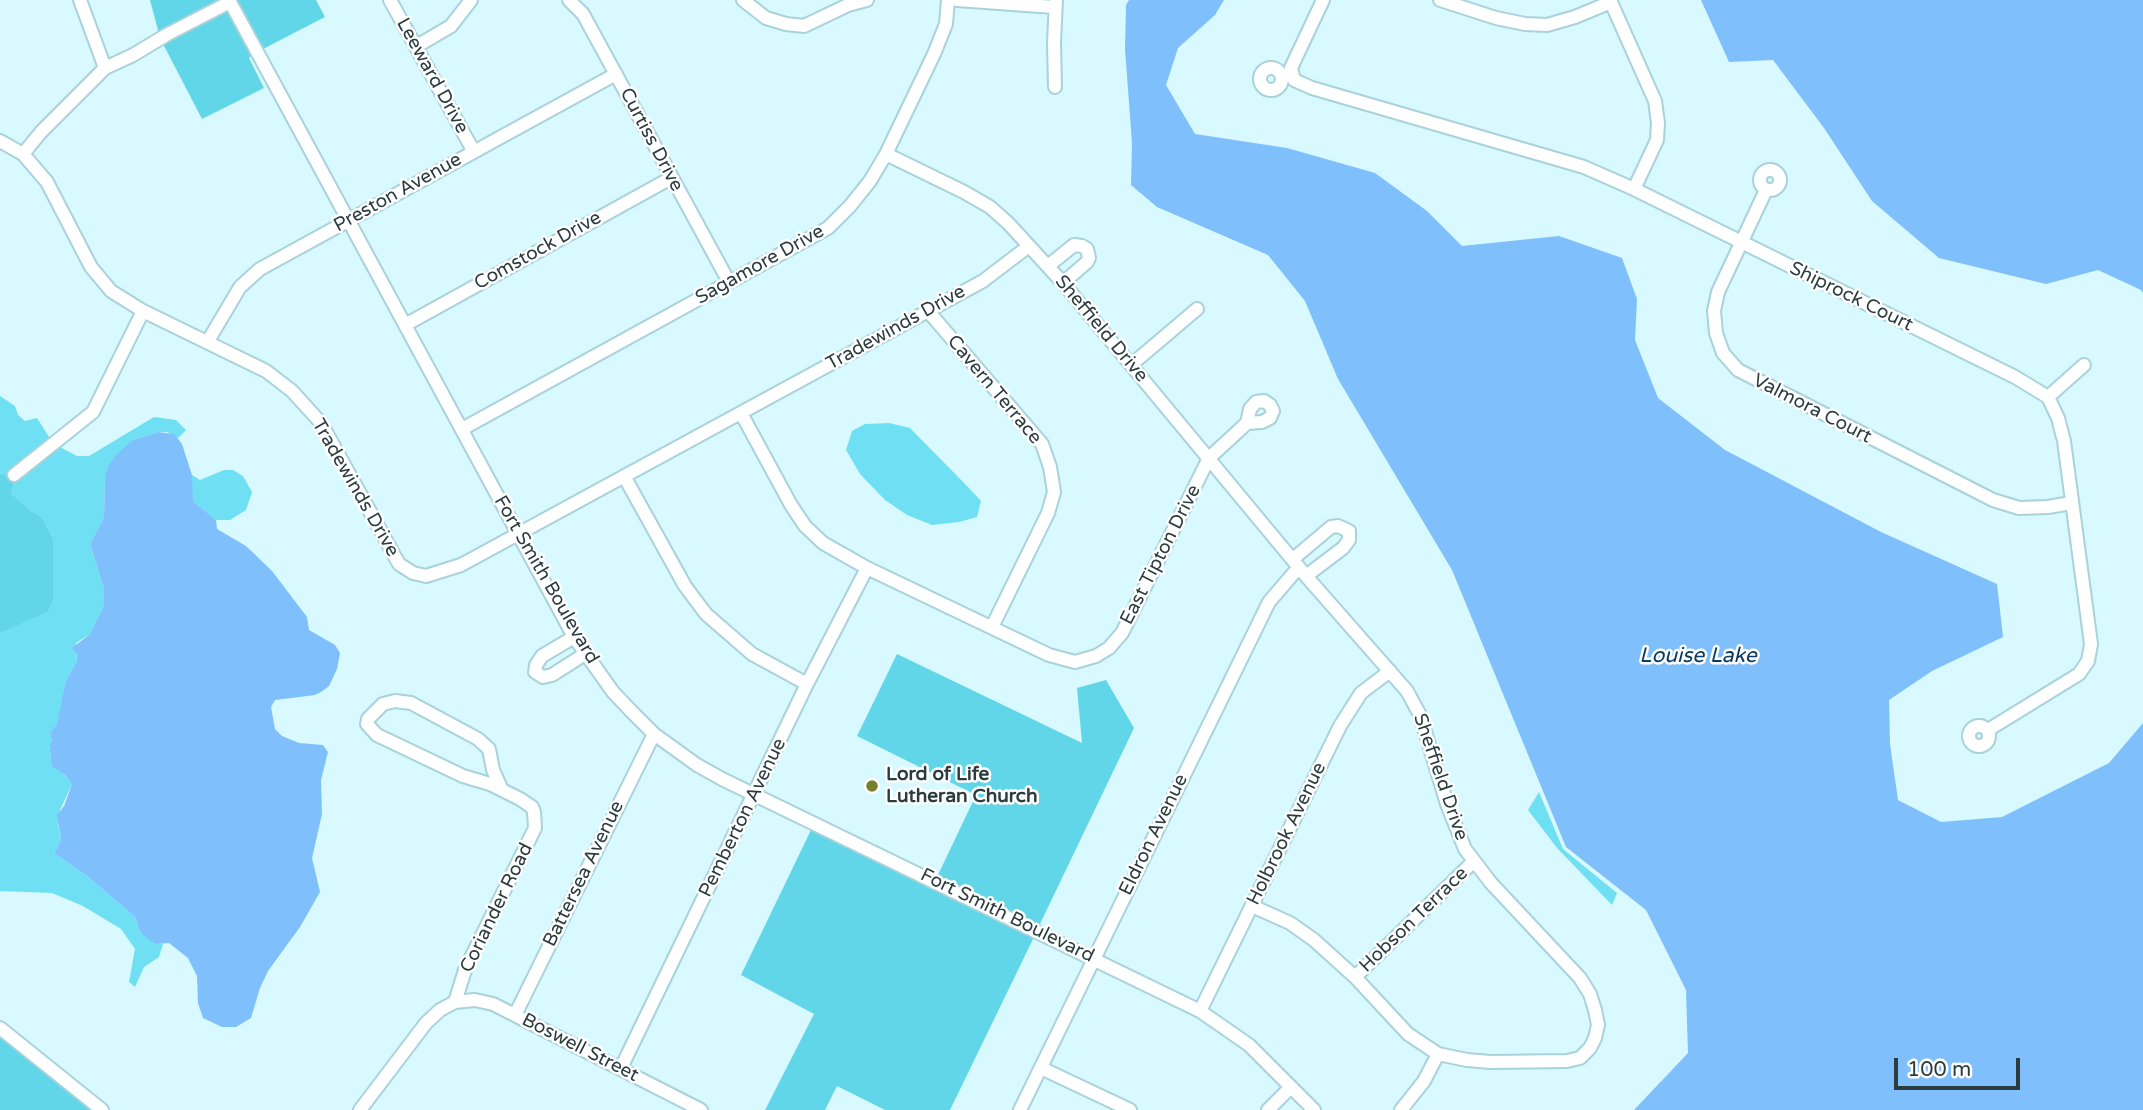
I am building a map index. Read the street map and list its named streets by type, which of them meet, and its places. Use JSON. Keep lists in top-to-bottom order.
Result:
{
  "streets": {
    "street": [
      "Leeward Drive",
      "Curtiss Drive",
      "Preston Avenue",
      "Comstock Drive",
      "Sagamore Drive",
      "Shiprock Court",
      "Tradewinds Drive",
      "Sheffield Drive",
      "Cavern Terrace",
      "Valmora Court",
      "East Tipton Drive",
      "Fort Smith Boulevard",
      "Pemberton Avenue",
      "Holbrook Avenue",
      "Eldron Avenue",
      "Battersea Avenue",
      "Coriander Road",
      "Hobson Terrace",
      "Boswell Street"
    ]
  },
  "crossings": [
    ["Leeward Drive", "Preston Avenue"],
    ["Curtiss Drive", "Preston Avenue"],
    ["Curtiss Drive", "Comstock Drive"],
    ["Curtiss Drive", "Sagamore Drive"],
    ["Preston Avenue", "Tradewinds Drive"],
    ["Preston Avenue", "Fort Smith Boulevard"],
    ["Comstock Drive", "Fort Smith Boulevard"],
    ["Sagamore Drive", "Sheffield Drive"],
    ["Sagamore Drive", "Fort Smith Boulevard"],
    ["Shiprock Court", "Valmora Court"],
    ["Tradewinds Drive", "Sheffield Drive"],
    ["Tradewinds Drive", "Cavern Terrace"],
    ["Tradewinds Drive", "East Tipton Drive"],
    ["Tradewinds Drive", "Fort Smith Boulevard"],
    ["Sheffield Drive", "East Tipton Drive"],
    ["Sheffield Drive", "Holbrook Avenue"],
    ["Sheffield Drive", "Eldron Avenue"],
    ["Sheffield Drive", "Hobson Terrace"],
    ["Cavern Terrace", "East Tipton Drive"],
    ["East Tipton Drive", "Pemberton Avenue"],
    ["Fort Smith Boulevard", "Pemberton Avenue"],
    ["Fort Smith Boulevard", "Holbrook Avenue"],
    ["Fort Smith Boulevard", "Eldron Avenue"],
    ["Fort Smith Boulevard", "Battersea Avenue"],
    ["Pemberton Avenue", "Boswell Street"],
    ["Battersea Avenue", "Boswell Street"],
    ["Coriander Road", "Boswell Street"]
  ],
  "water": ["Louise Lake"],
  "places": ["Lord of Life Lutheran Church"],
  "scale_bar": "100 m"
}
